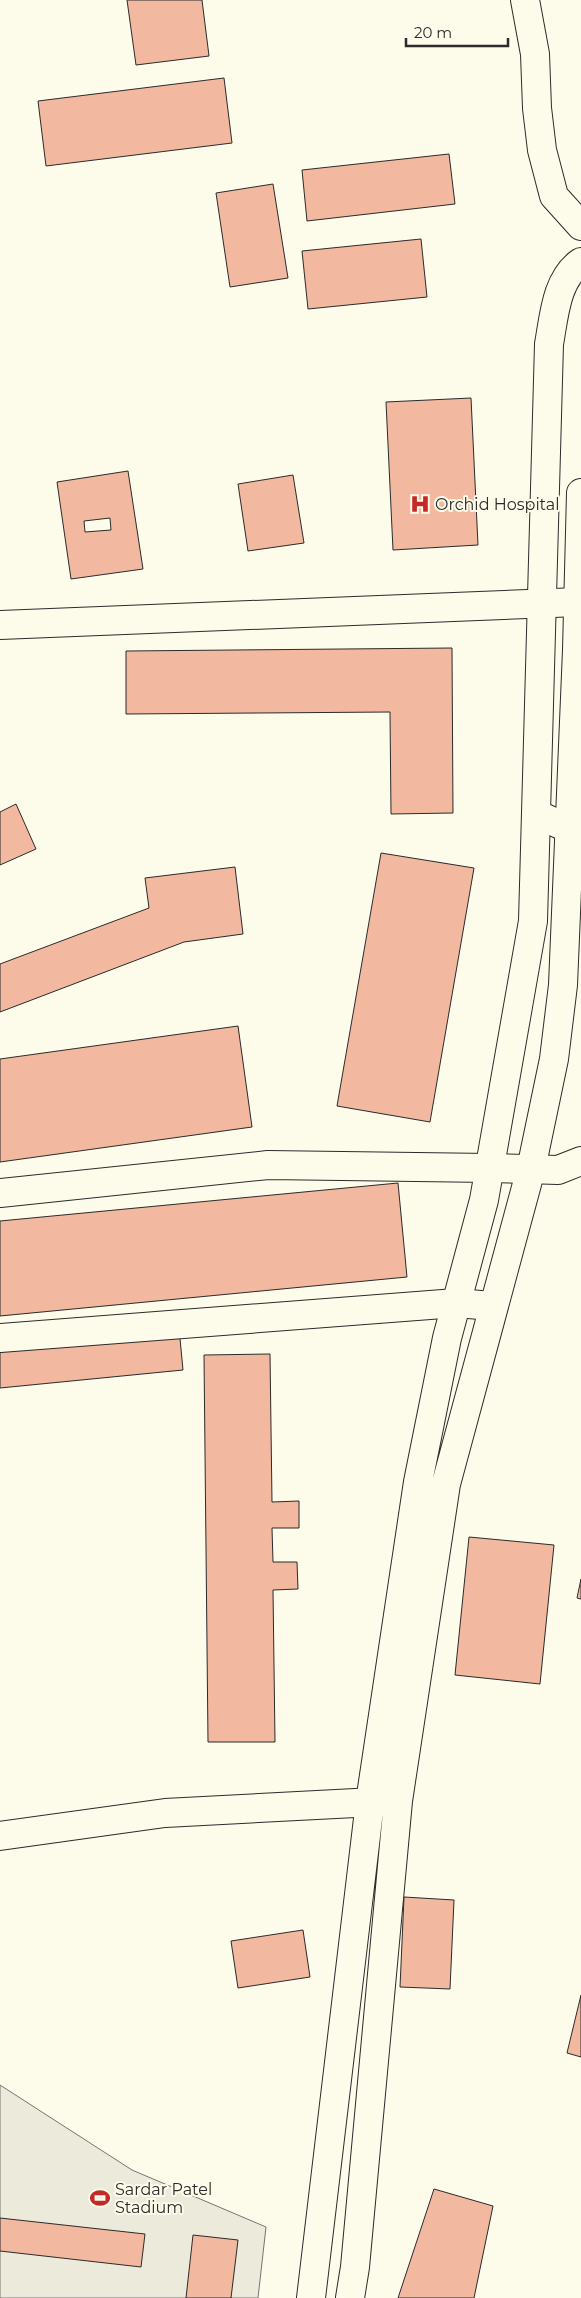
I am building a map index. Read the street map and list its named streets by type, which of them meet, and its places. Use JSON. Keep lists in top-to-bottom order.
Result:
{
  "places": {
    "hospital": ["Orchid Hospital"],
    "sports": ["Sardar Patel Stadium"]
  },
  "scale_bar": "20 m"
}
